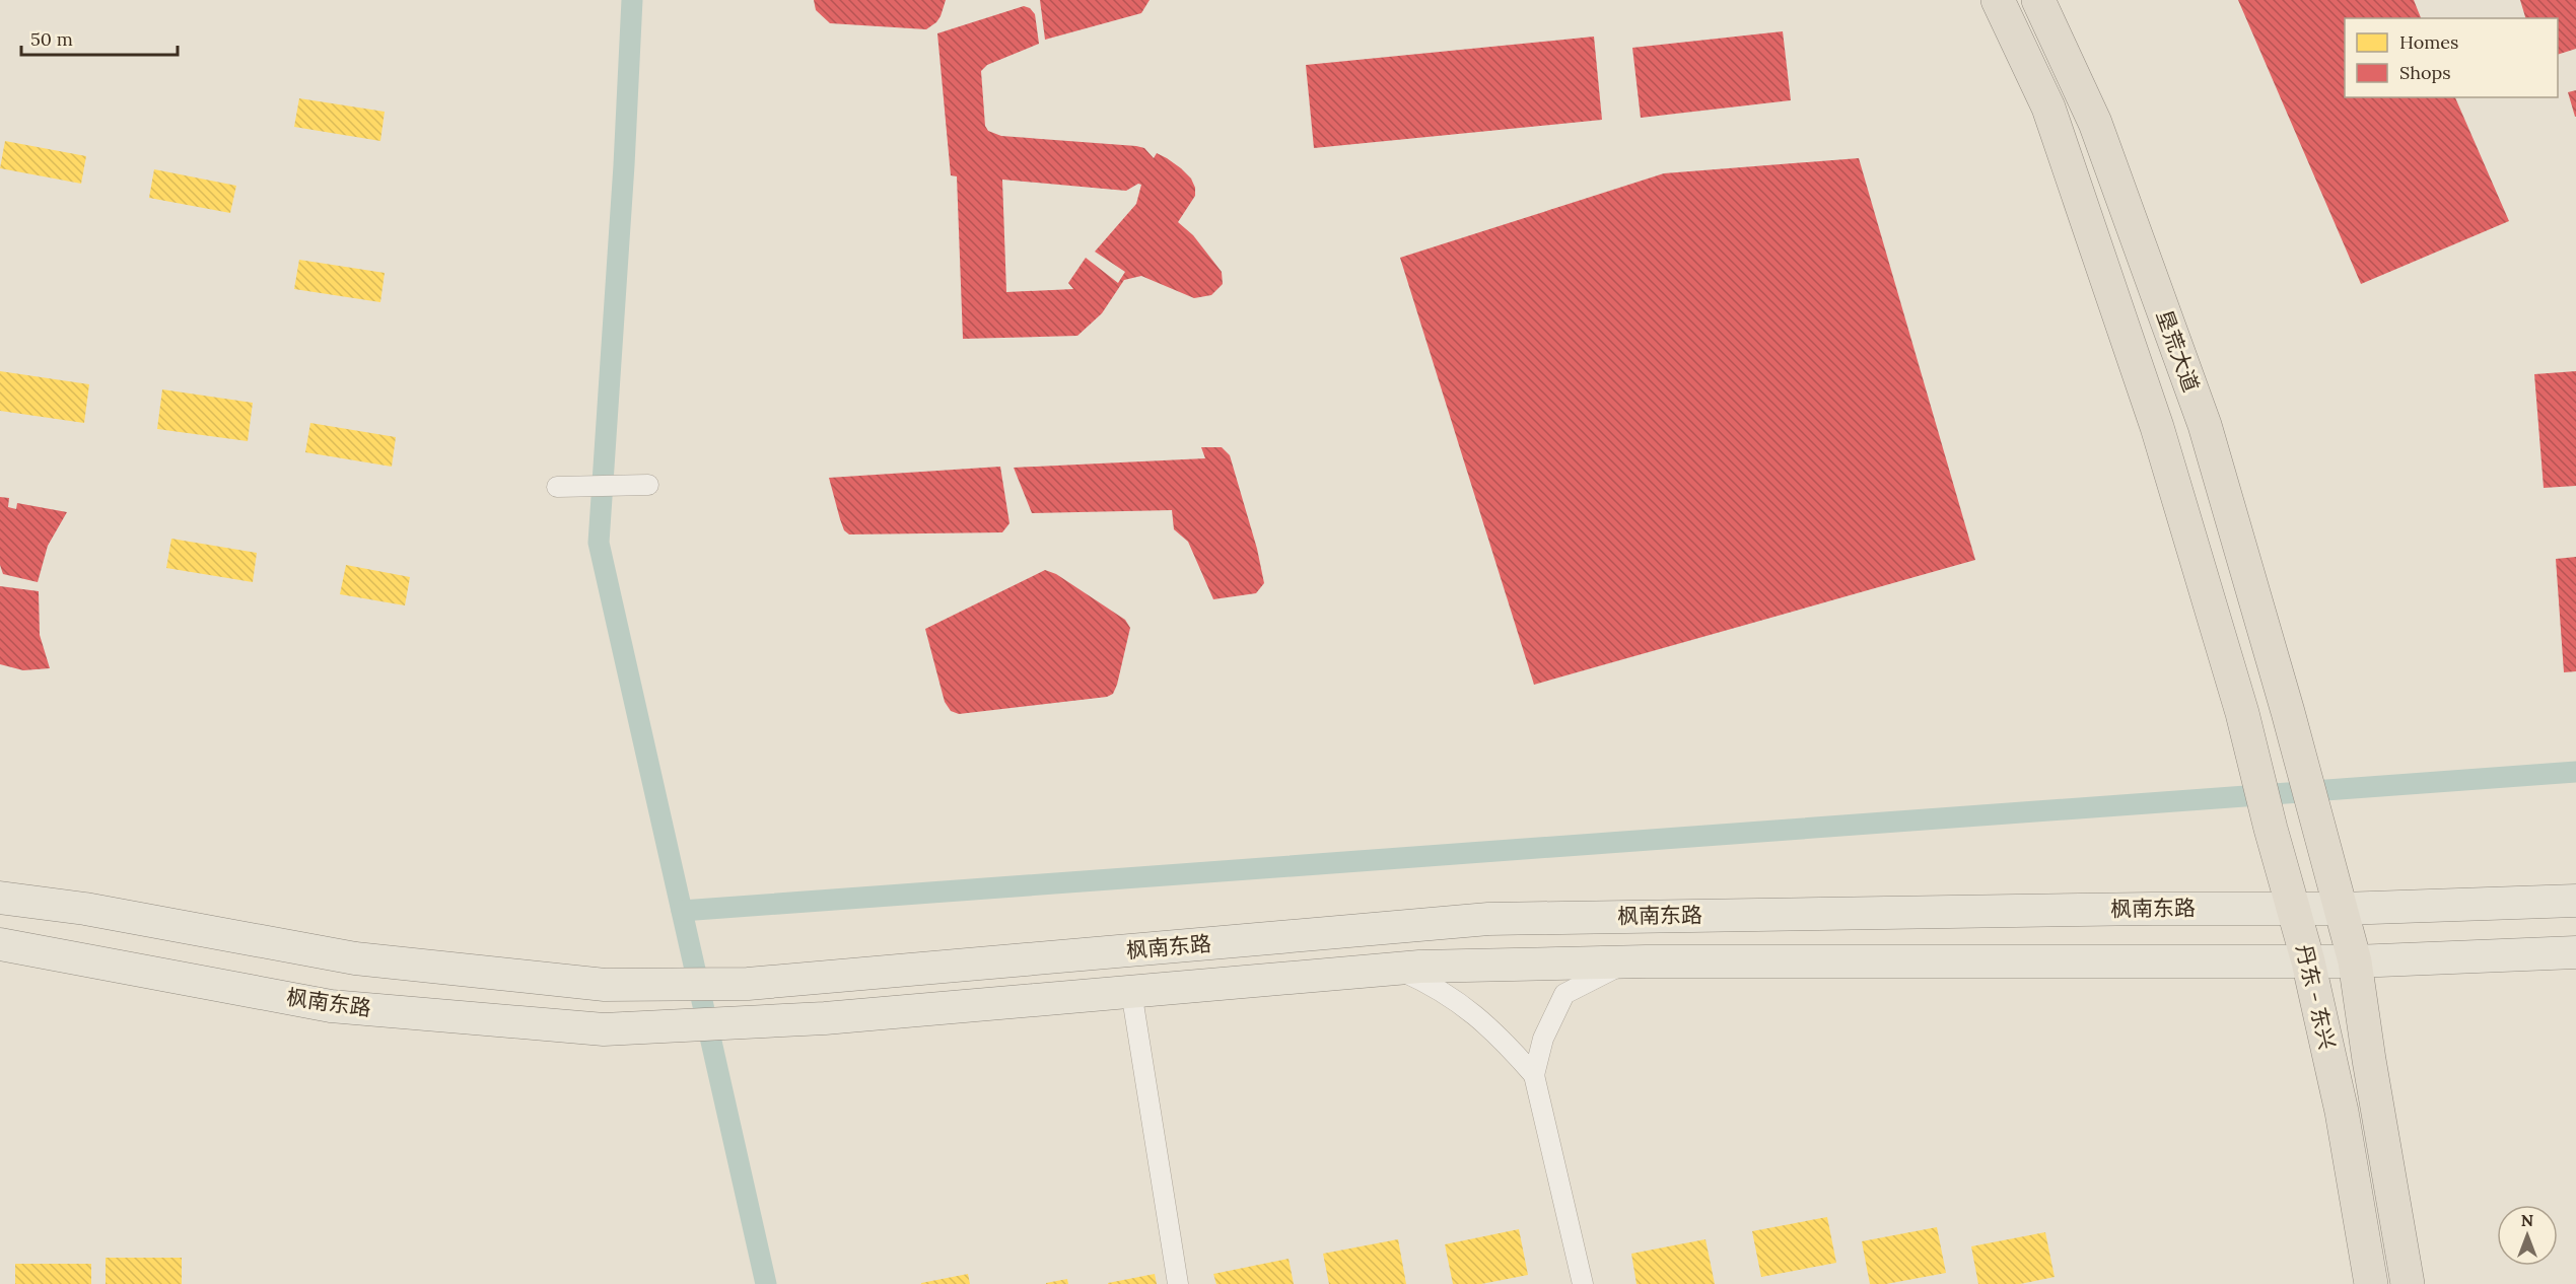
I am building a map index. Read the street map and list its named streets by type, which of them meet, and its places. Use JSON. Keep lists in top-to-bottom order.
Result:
{
  "streets": {
    "highway": ["垦荒大道", "丹东 - 东兴"],
    "main road": ["枫南东路"]
  },
  "crossings": [
    ["垦荒大道", "丹东 - 东兴"],
    ["枫南东路", "丹东 - 东兴"]
  ],
  "legend": ["Homes", "Shops"],
  "scale_bar": "50 m",
  "north": "top"
}
